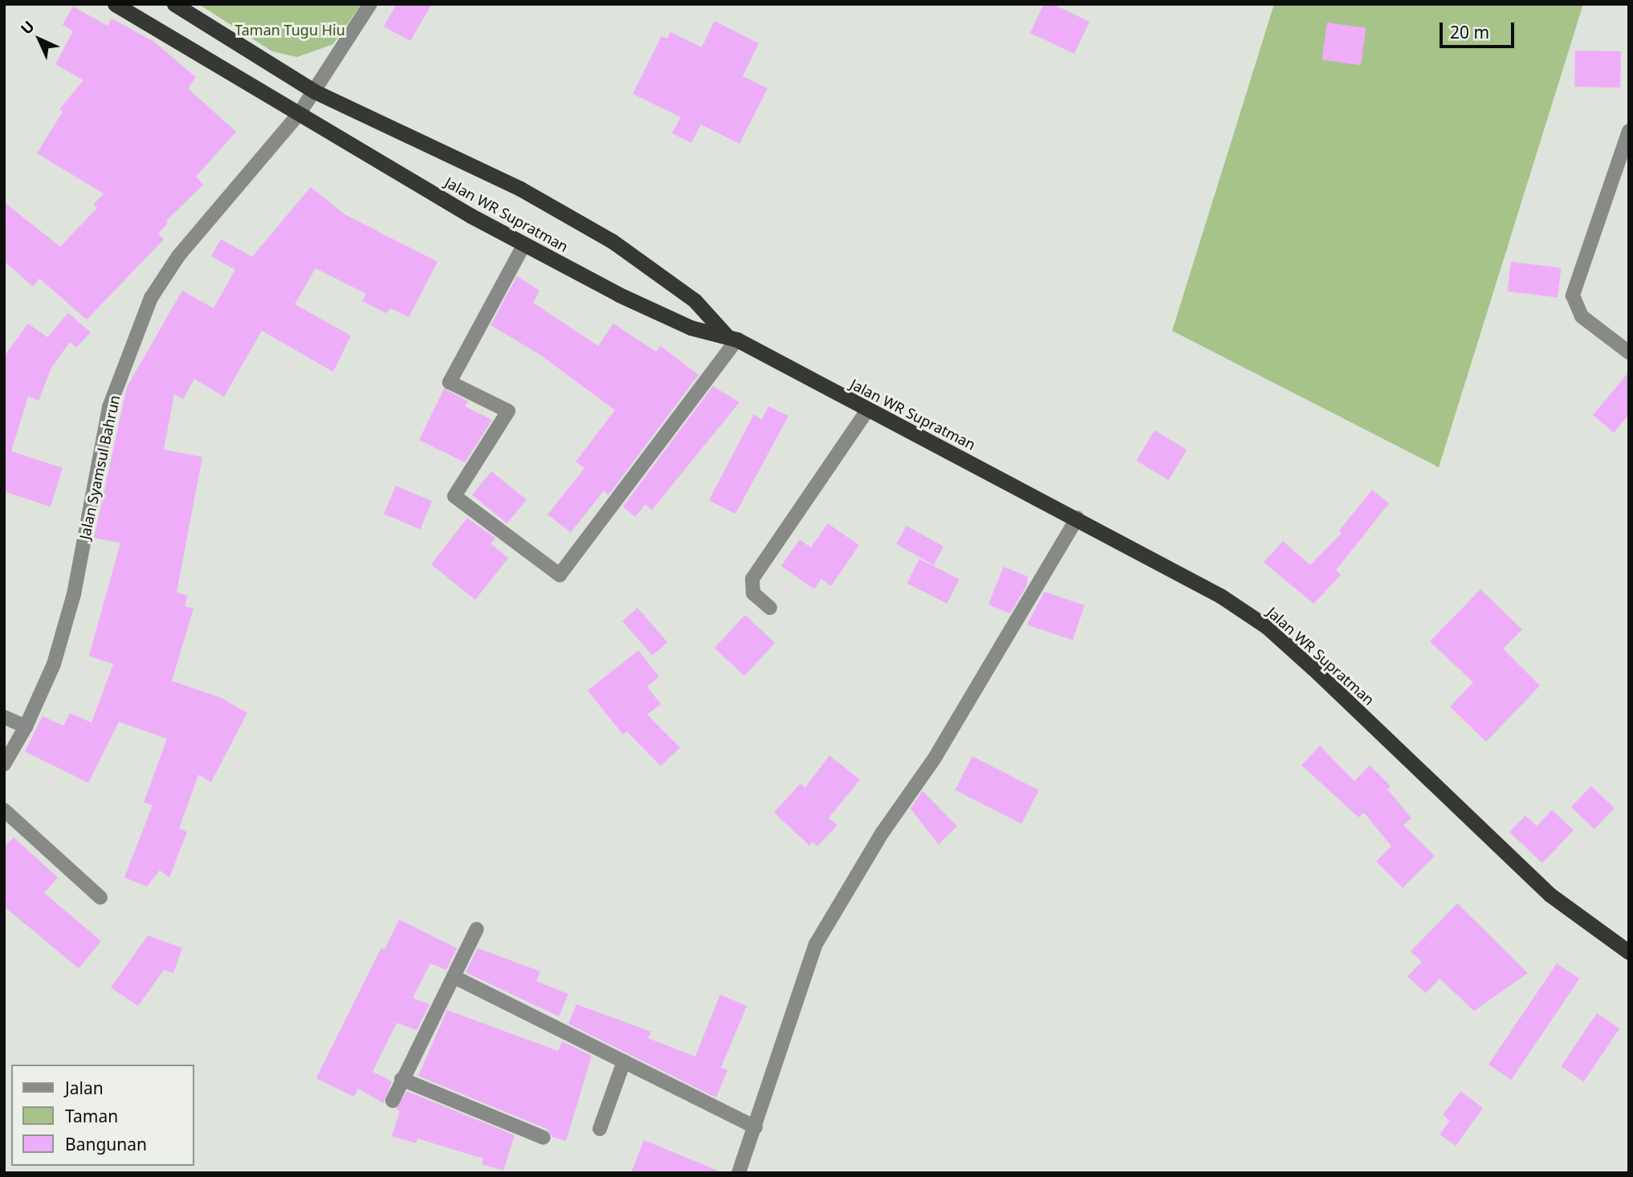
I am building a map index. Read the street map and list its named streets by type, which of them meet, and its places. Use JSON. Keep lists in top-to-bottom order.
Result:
{
  "streets": {
    "highway": ["Jalan WR Supratman"],
    "street": ["Jalan Syamsul Bahrun"]
  },
  "crossings": [
    ["Jalan WR Supratman", "Jalan Syamsul Bahrun"]
  ],
  "parks": ["Taman Tugu Hiu"],
  "legend": ["Jalan", "Taman", "Bangunan"],
  "scale_bar": "20 m",
  "north": "top left"
}
